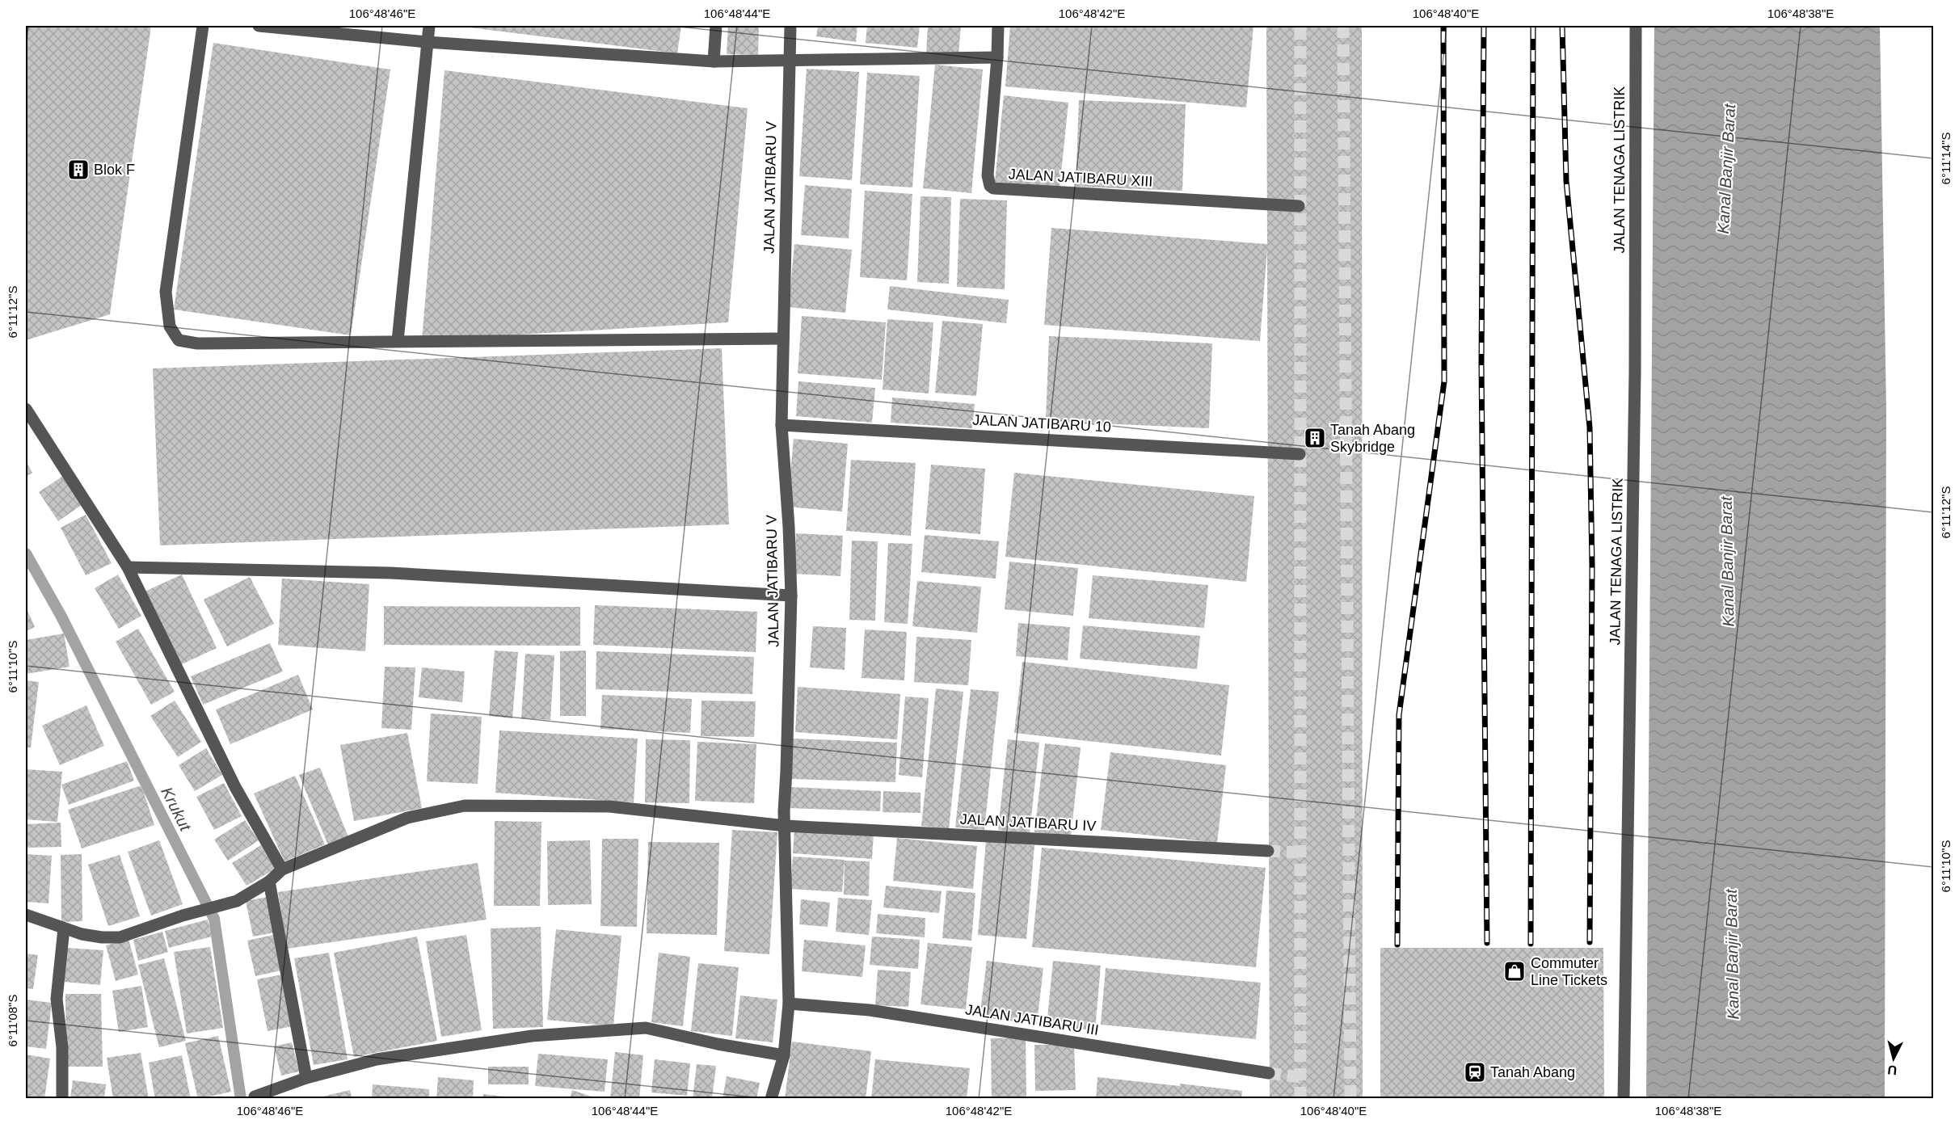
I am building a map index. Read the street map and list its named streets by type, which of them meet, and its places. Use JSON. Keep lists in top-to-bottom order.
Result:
{
  "streets": {
    "street": [
      "JALAN TENAGA LISTRIK",
      "JALAN JATIBARU XIII",
      "JALAN JATIBARU V",
      "JALAN JATIBARU 10",
      "JALAN JATIBARU IV",
      "JALAN JATIBARU III"
    ]
  },
  "crossings": [
    ["JALAN JATIBARU V", "JALAN JATIBARU 10"],
    ["JALAN JATIBARU V", "JALAN JATIBARU IV"],
    ["JALAN JATIBARU V", "JALAN JATIBARU III"]
  ],
  "water": ["Kanal Banjir Barat", "Krukut"],
  "places": {
    "building": ["Blok F", "Tanah Abang Skybridge"],
    "shop": ["Commuter Line Tickets"],
    "station": ["Tanah Abang"]
  },
  "north": "bottom",
  "coordinates": [
    "106°48'46\"E",
    "106°48'44\"E",
    "106°48'42\"E",
    "106°48'40\"E",
    "106°48'38\"E",
    "6°11'14\"S",
    "6°11'12\"S",
    "6°11'10\"S",
    "6°11'08\"S"
  ]
}
